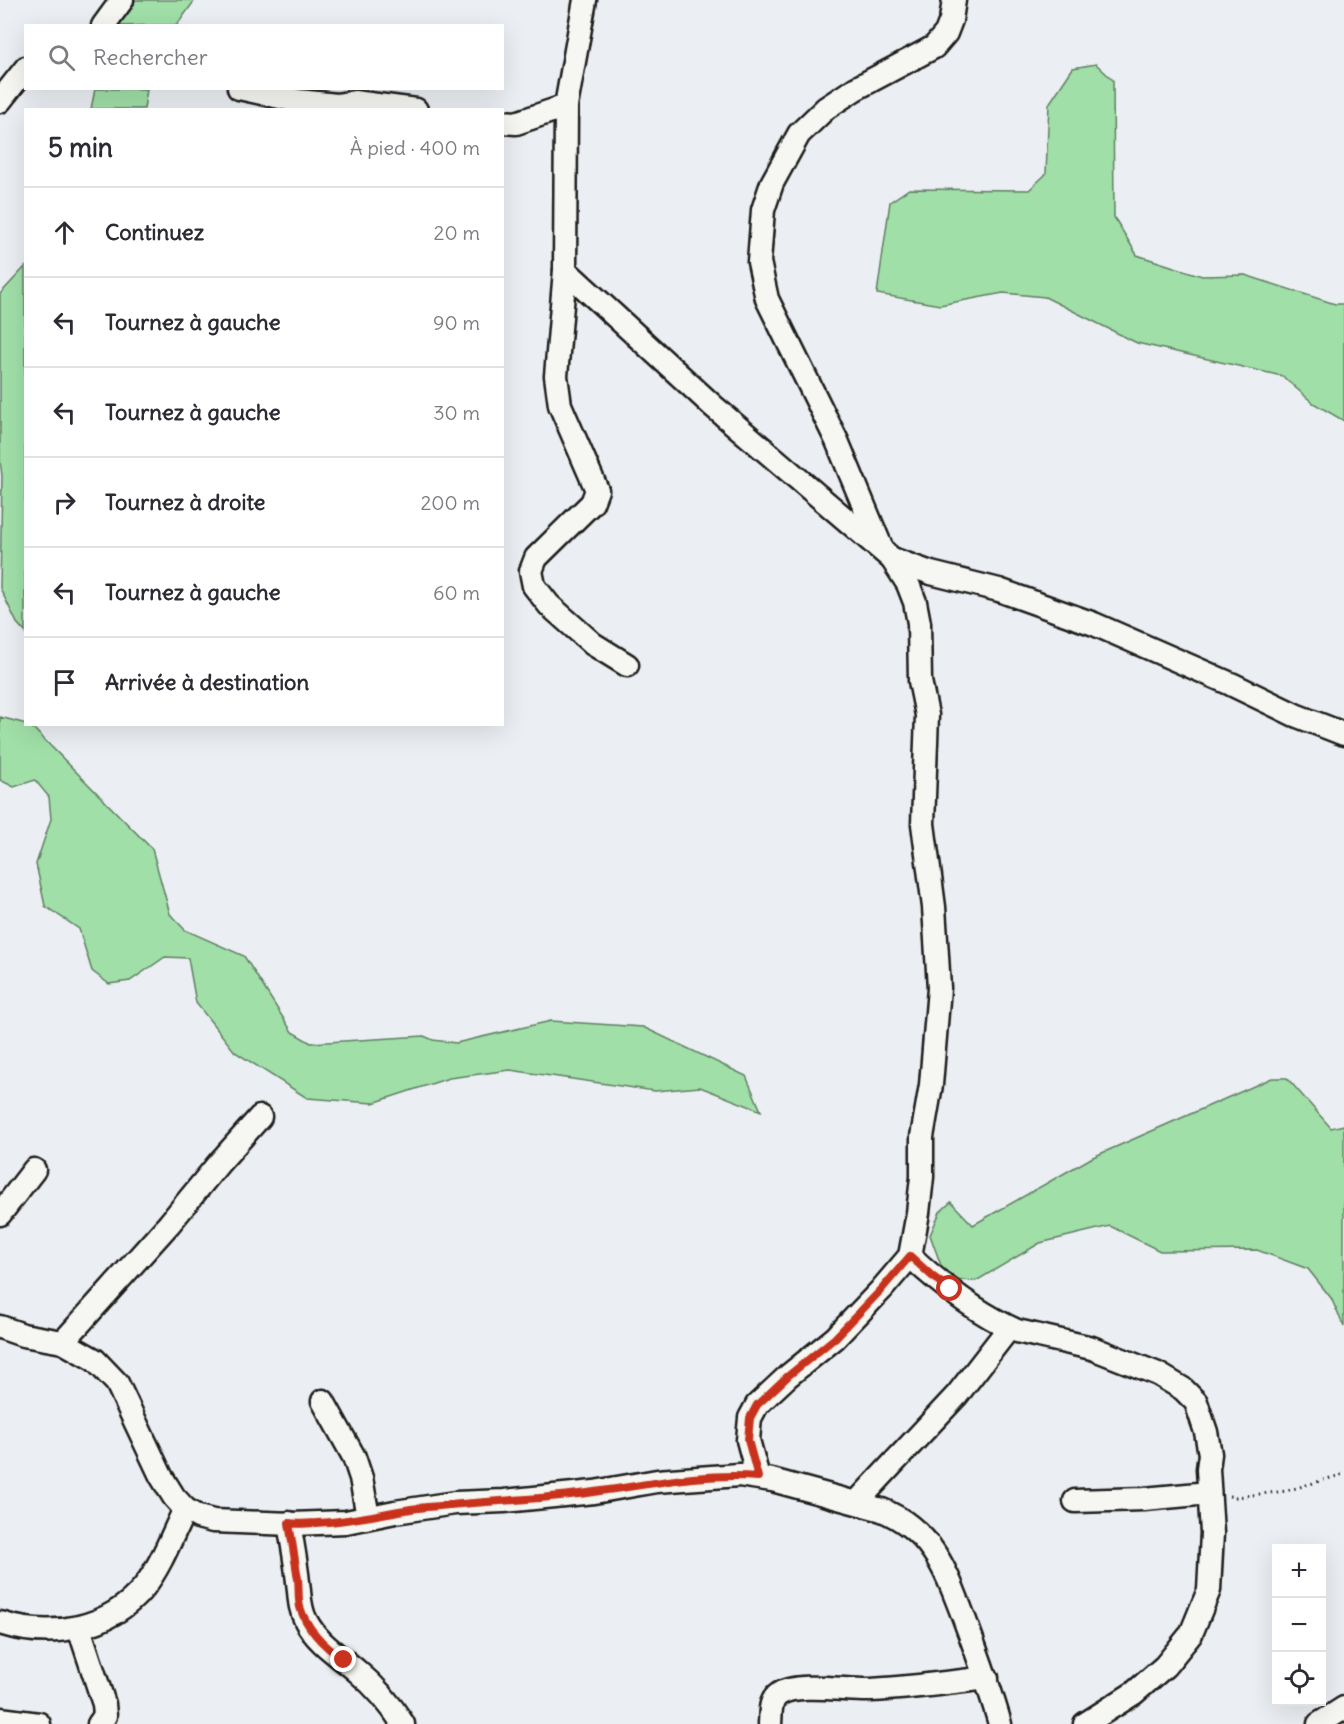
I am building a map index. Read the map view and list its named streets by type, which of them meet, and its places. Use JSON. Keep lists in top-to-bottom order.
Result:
{
  "page": {
    "search": "Rechercher",
    "heading": ["5 min", "À pied · 400 m"],
    "list": [
      ["Continuez", "20 m"],
      ["Tournez à gauche", "90 m"],
      ["Tournez à gauche", "30 m"],
      ["Tournez à droite", "200 m"],
      ["Tournez à gauche", "60 m"],
      "Arrivée à destination"
    ],
    "map_buttons": ["+", "−"]
  }
}
